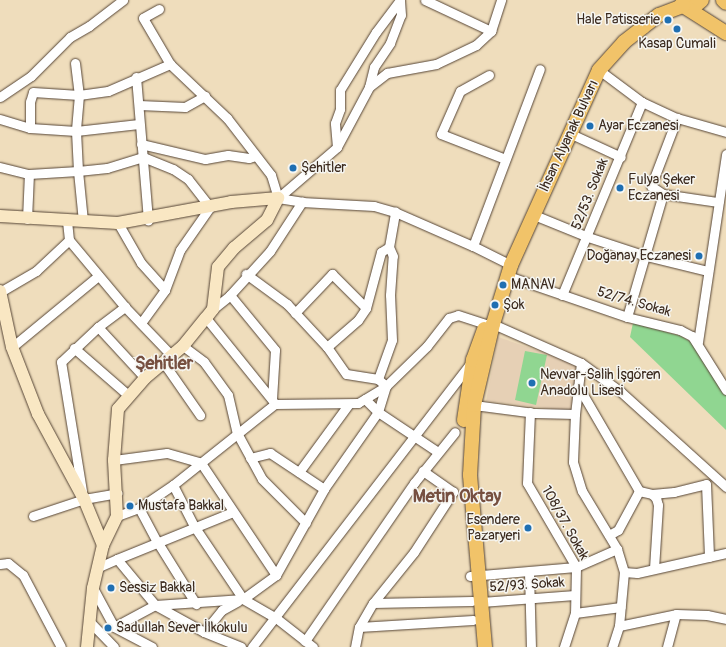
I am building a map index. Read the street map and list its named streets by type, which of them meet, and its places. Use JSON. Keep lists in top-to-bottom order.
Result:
{
  "streets": {
    "main road": ["İhsan Alyanak Bulvarı"],
    "street": [
      "52/53. Sokak",
      "52/74. Sokak",
      "108/37. Sokak",
      "52/93. Sokak"
    ]
  },
  "crossings": [
    ["İhsan Alyanak Bulvarı", "52/74. Sokak"],
    ["52/53. Sokak", "52/74. Sokak"],
    ["108/37. Sokak", "52/93. Sokak"]
  ],
  "districts": ["Şehitler", "Metin Oktay"],
  "places": [
    "Hale Patisserie",
    "Kasap Cumali",
    "Ayar Eczanesi",
    "Şehitler",
    "Fulya Şeker Eczanesi",
    "Doğanay Eczanesi",
    "MANAV",
    "Şok",
    "Nevvar-Salih İşgören Anadolu Lisesi",
    "Mustafa Bakkal",
    "Esendere Pazaryeri",
    "Sessiz Bakkal",
    "Sadullah Sever İlkokulu"
  ]
}
